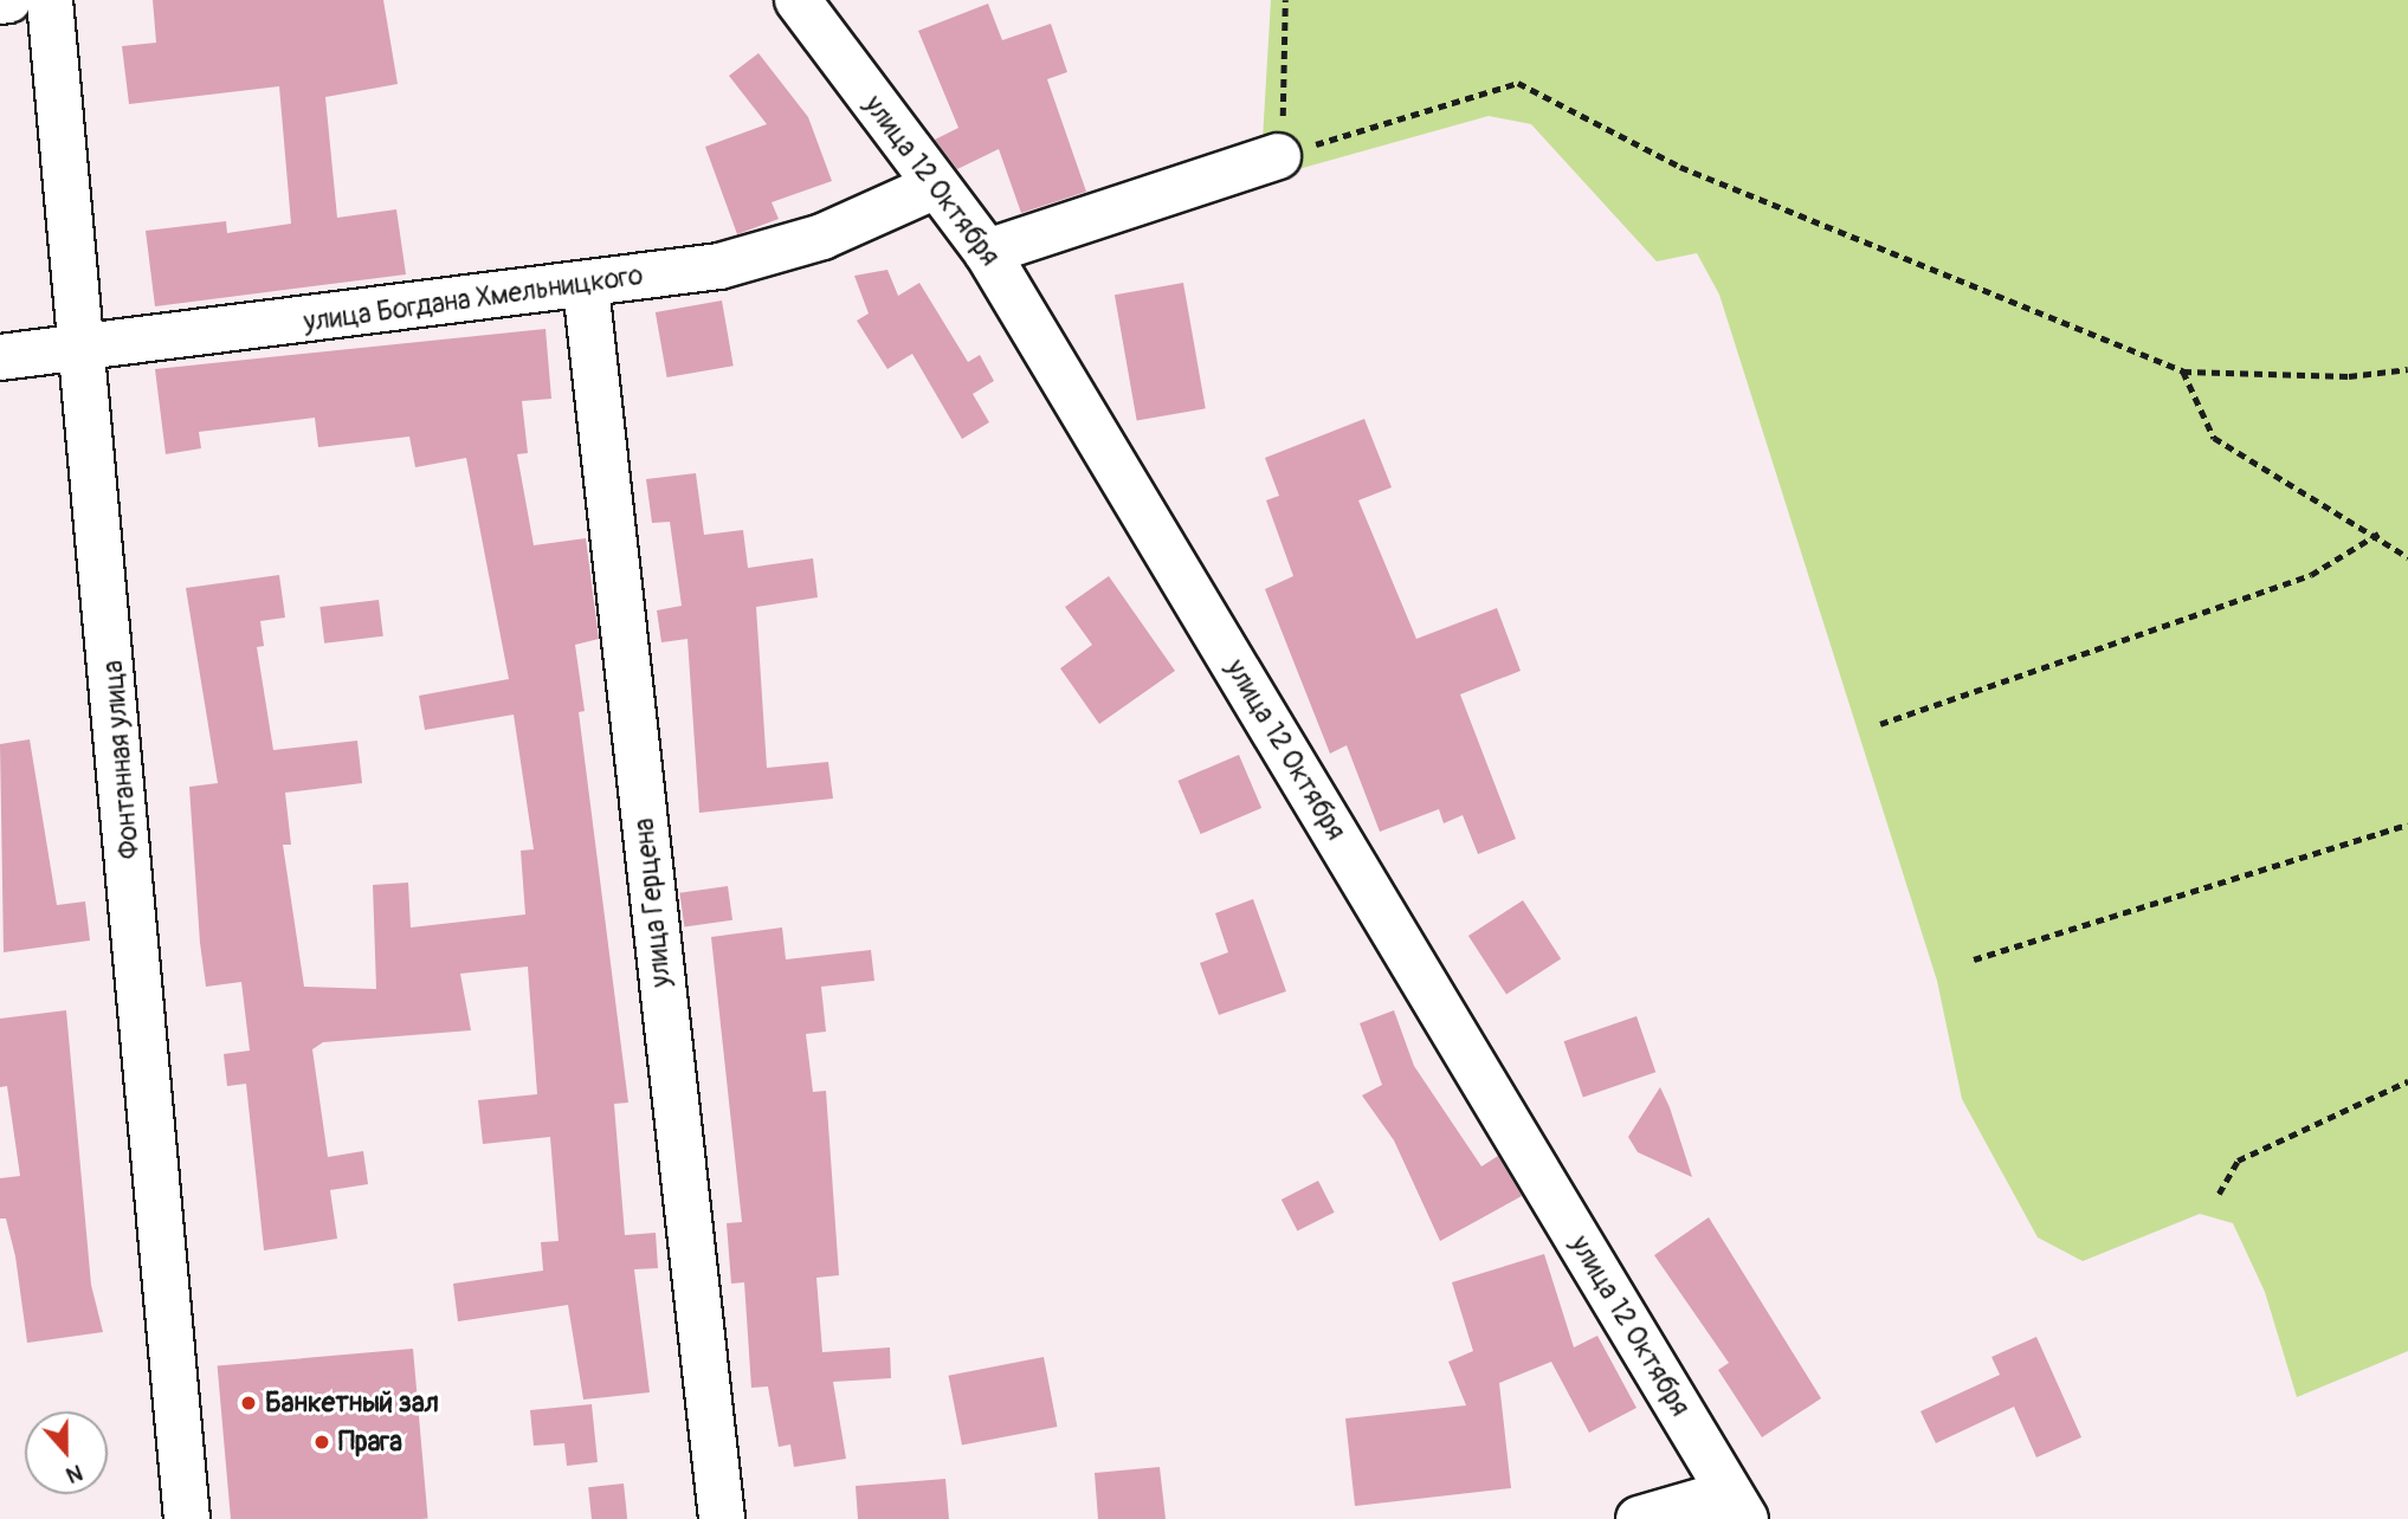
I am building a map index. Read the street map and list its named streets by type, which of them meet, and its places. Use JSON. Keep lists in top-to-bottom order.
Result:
{
  "streets": {
    "street": [
      "улица 12 Октября",
      "улица Богдана Хмельницкого",
      "Фонтанная улица",
      "улица Герцена"
    ]
  },
  "crossings": [
    ["улица 12 Октября", "улица Богдана Хмельницкого"],
    ["улица Богдана Хмельницкого", "Фонтанная улица"],
    ["улица Богдана Хмельницкого", "улица Герцена"]
  ],
  "places": ["Банкетный зал", "Прага"],
  "north": "bottom"
}
